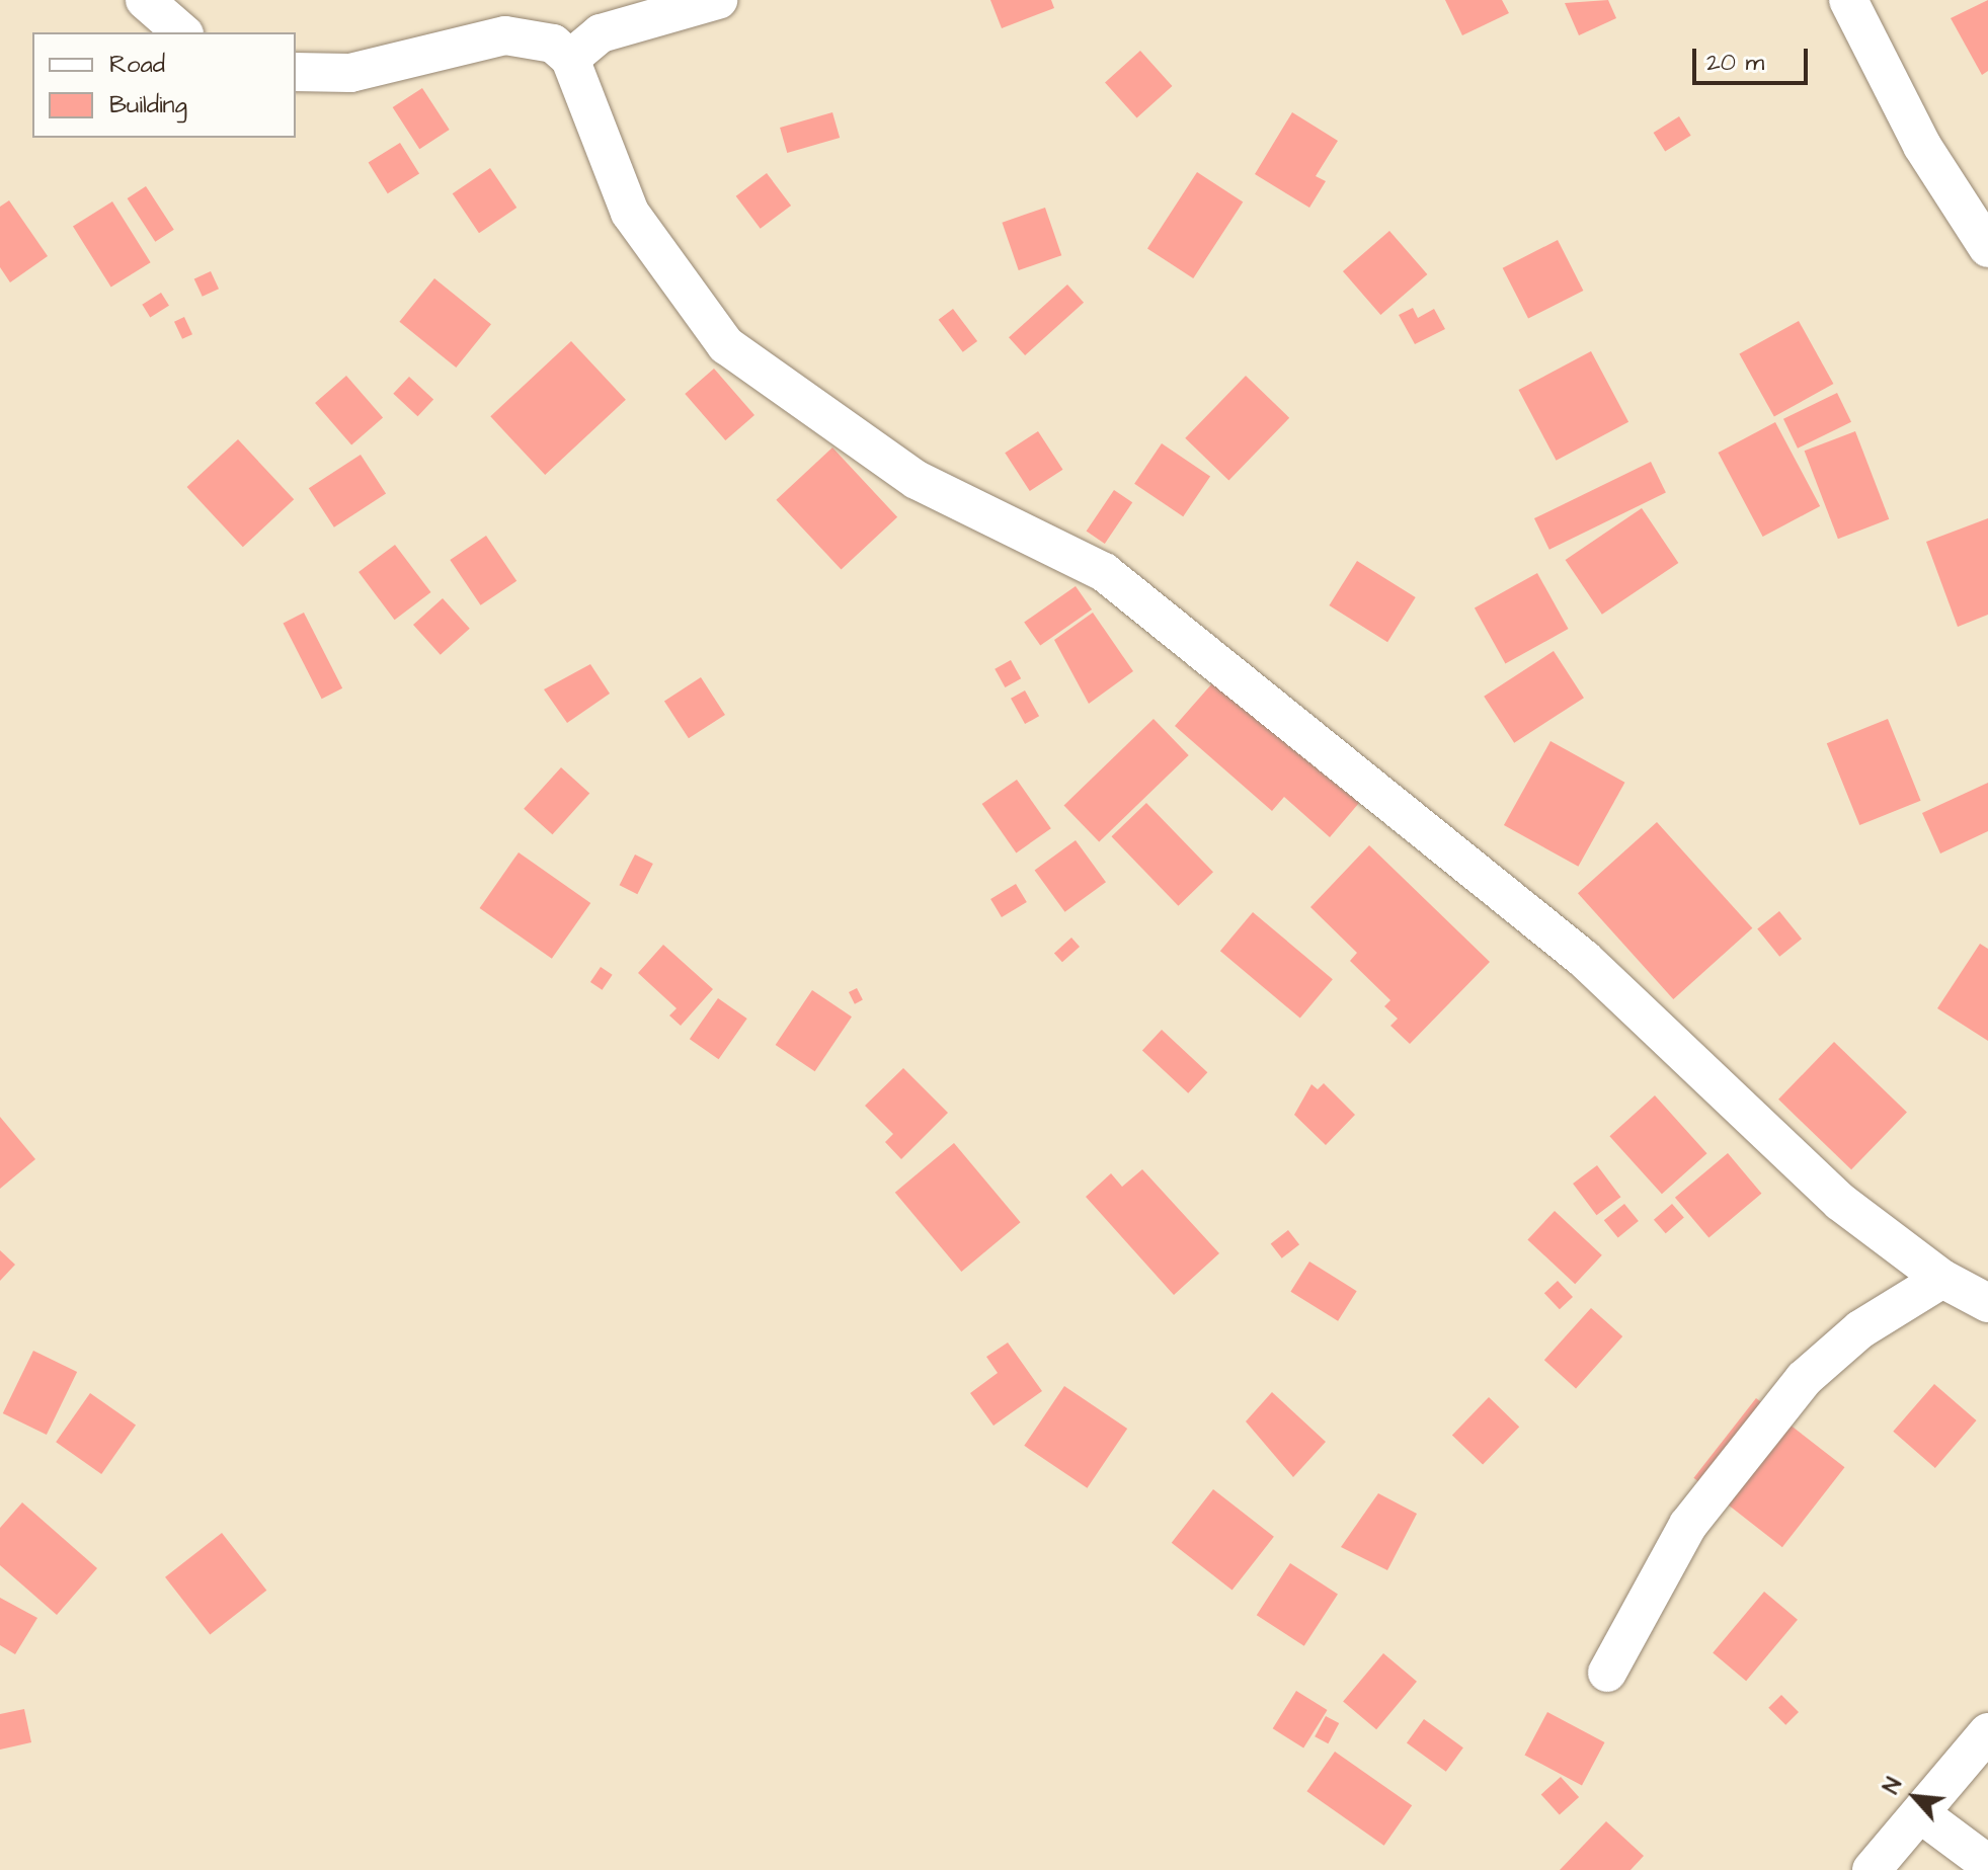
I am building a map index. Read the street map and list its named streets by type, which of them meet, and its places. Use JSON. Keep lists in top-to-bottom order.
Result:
{
  "legend": ["Road", "Building"],
  "scale_bar": "20 m",
  "north": "top left"
}
